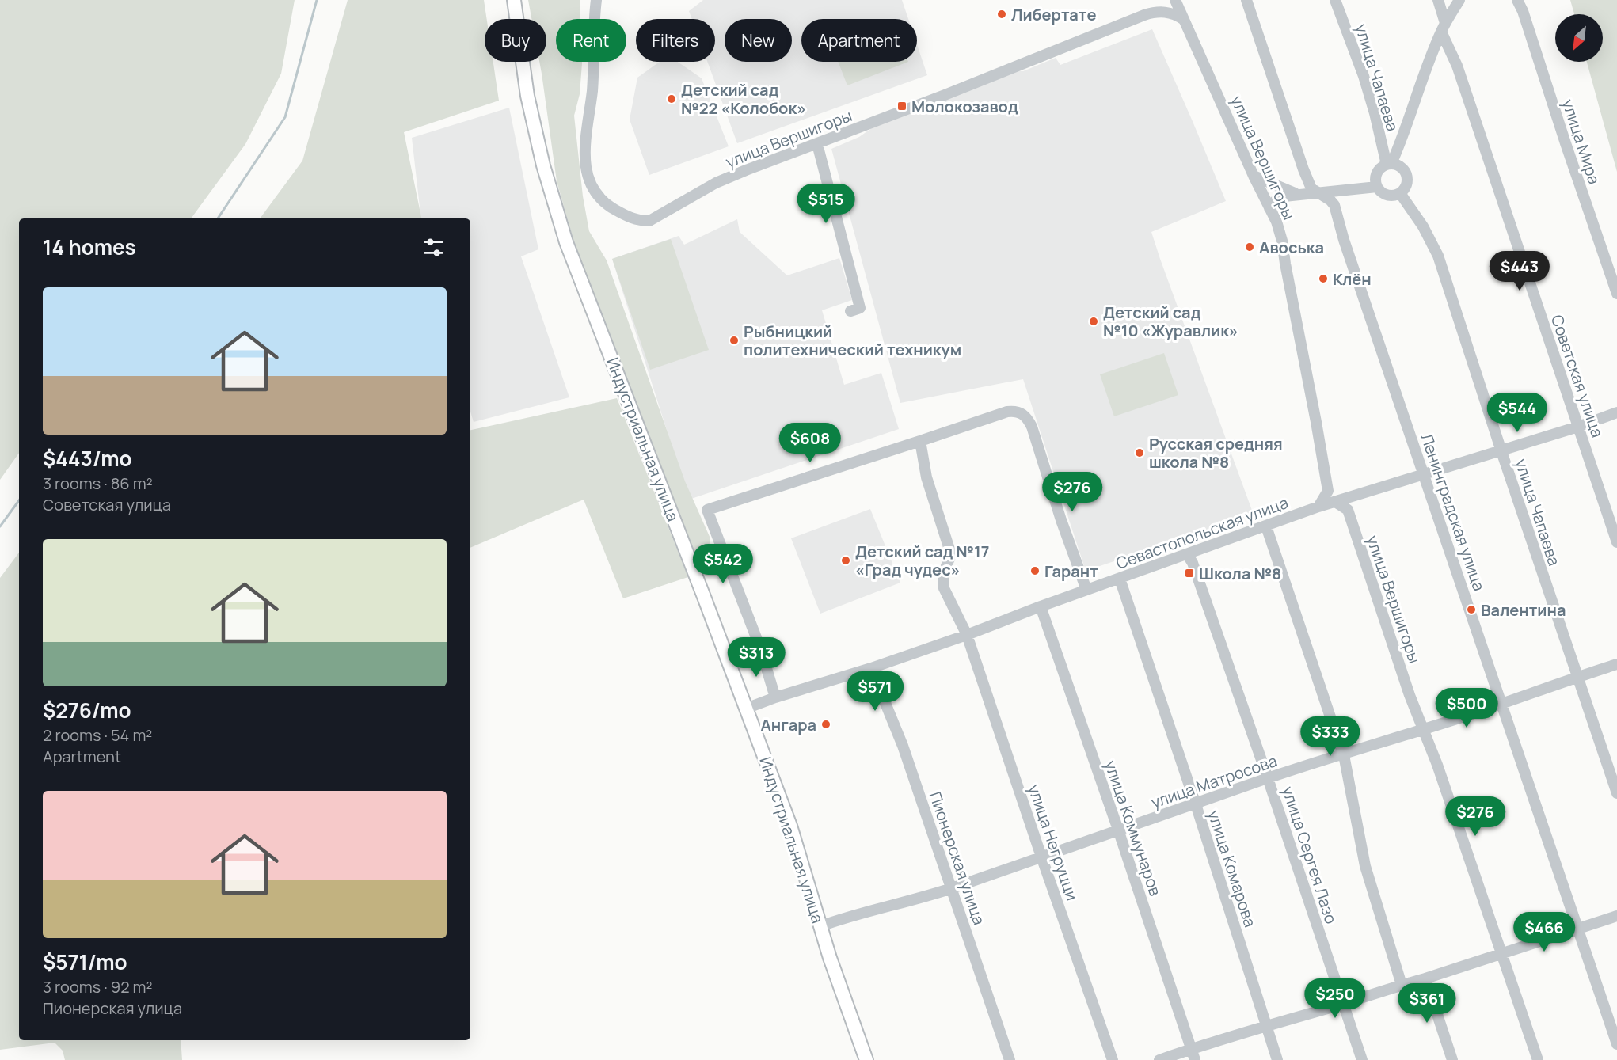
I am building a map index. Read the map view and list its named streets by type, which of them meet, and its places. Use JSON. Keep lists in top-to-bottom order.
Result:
{
  "streets": {
    "main road": ["Индустриальная улица"],
    "street": [
      "улица Чапаева",
      "улица Вершигоры",
      "улица Мира",
      "Советская улица",
      "Ленинградская улица",
      "Севастопольская улица",
      "улица Матросова",
      "улица Коммунаров",
      "улица Негруцци",
      "улица Сергея Лазо",
      "Пионерская улица",
      "улица Комарова"
    ]
  },
  "crossings": [
    ["улица Чапаева", "Севастопольская улица"],
    ["улица Чапаева", "улица Матросова"],
    ["улица Вершигоры", "Севастопольская улица"],
    ["улица Вершигоры", "улица Матросова"],
    ["Советская улица", "Севастопольская улица"],
    ["Индустриальная улица", "Севастопольская улица"],
    ["Индустриальная улица", "улица Матросова"],
    ["Ленинградская улица", "Севастопольская улица"],
    ["Ленинградская улица", "улица Матросова"],
    ["Севастопольская улица", "улица Коммунаров"],
    ["Севастопольская улица", "улица Негруцци"],
    ["Севастопольская улица", "улица Сергея Лазо"],
    ["Севастопольская улица", "Пионерская улица"],
    ["Севастопольская улица", "улица Комарова"],
    ["улица Матросова", "улица Коммунаров"],
    ["улица Матросова", "улица Негруцци"],
    ["улица Матросова", "улица Сергея Лазо"],
    ["улица Матросова", "Пионерская улица"],
    ["улица Матросова", "улица Комарова"]
  ],
  "places": {
    "other": [
      "Либертате",
      "Детский сад №22 «Колобок»",
      "Авоська",
      "Клён",
      "Детский сад №10 «Журавлик»",
      "Рыбницкий политехнический техникум",
      "Русская средняя школа №8",
      "Детский сад №17 «Град чудес»",
      "Гарант",
      "Валентина",
      "Ангара"
    ],
    "transit": ["Молокозавод", "Школа №8"]
  },
  "north": "bottom left",
  "page": {
    "chip": [
      "Buy",
      "Rent",
      "Filters",
      "New",
      "Apartment"
    ],
    "price": [
      "$515",
      "$443",
      "$544",
      "$608",
      "$276",
      "$542",
      "$313",
      "$571",
      "$500",
      "$333",
      "$276",
      "$466",
      "$250",
      "$361"
    ],
    "heading": "14 homes",
    "list": [
      {
        "name": "$443/mo",
        "note": "3 rooms · 86 m² · Советская улица"
      },
      {
        "name": "$276/mo",
        "note": "2 rooms · 54 m² · Apartment"
      },
      {
        "name": "$571/mo",
        "note": "3 rooms · 92 m² · Пионерская улица"
      }
    ]
  }
}
